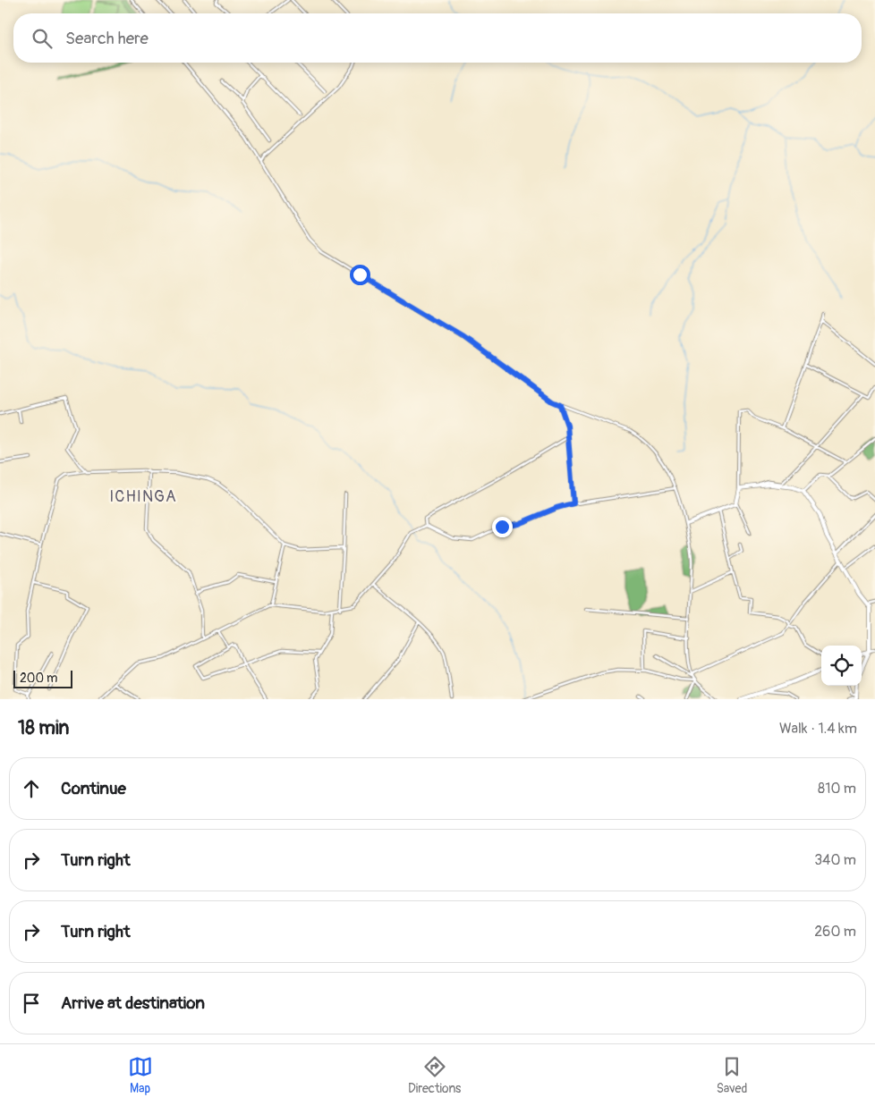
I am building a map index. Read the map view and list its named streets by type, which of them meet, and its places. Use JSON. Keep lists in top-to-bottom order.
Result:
{
  "districts": ["ICHINGA"],
  "scale_bar": "200 m",
  "page": {
    "search": "Search here",
    "scale": "200 m",
    "heading": ["18 min", "Walk · 1.4 km"],
    "list": [
      ["Continue", "810 m"],
      ["Turn right", "340 m"],
      ["Turn right", "260 m"],
      "Arrive at destination"
    ],
    "nav": ["Map", "Directions", "Saved"]
  }
}
